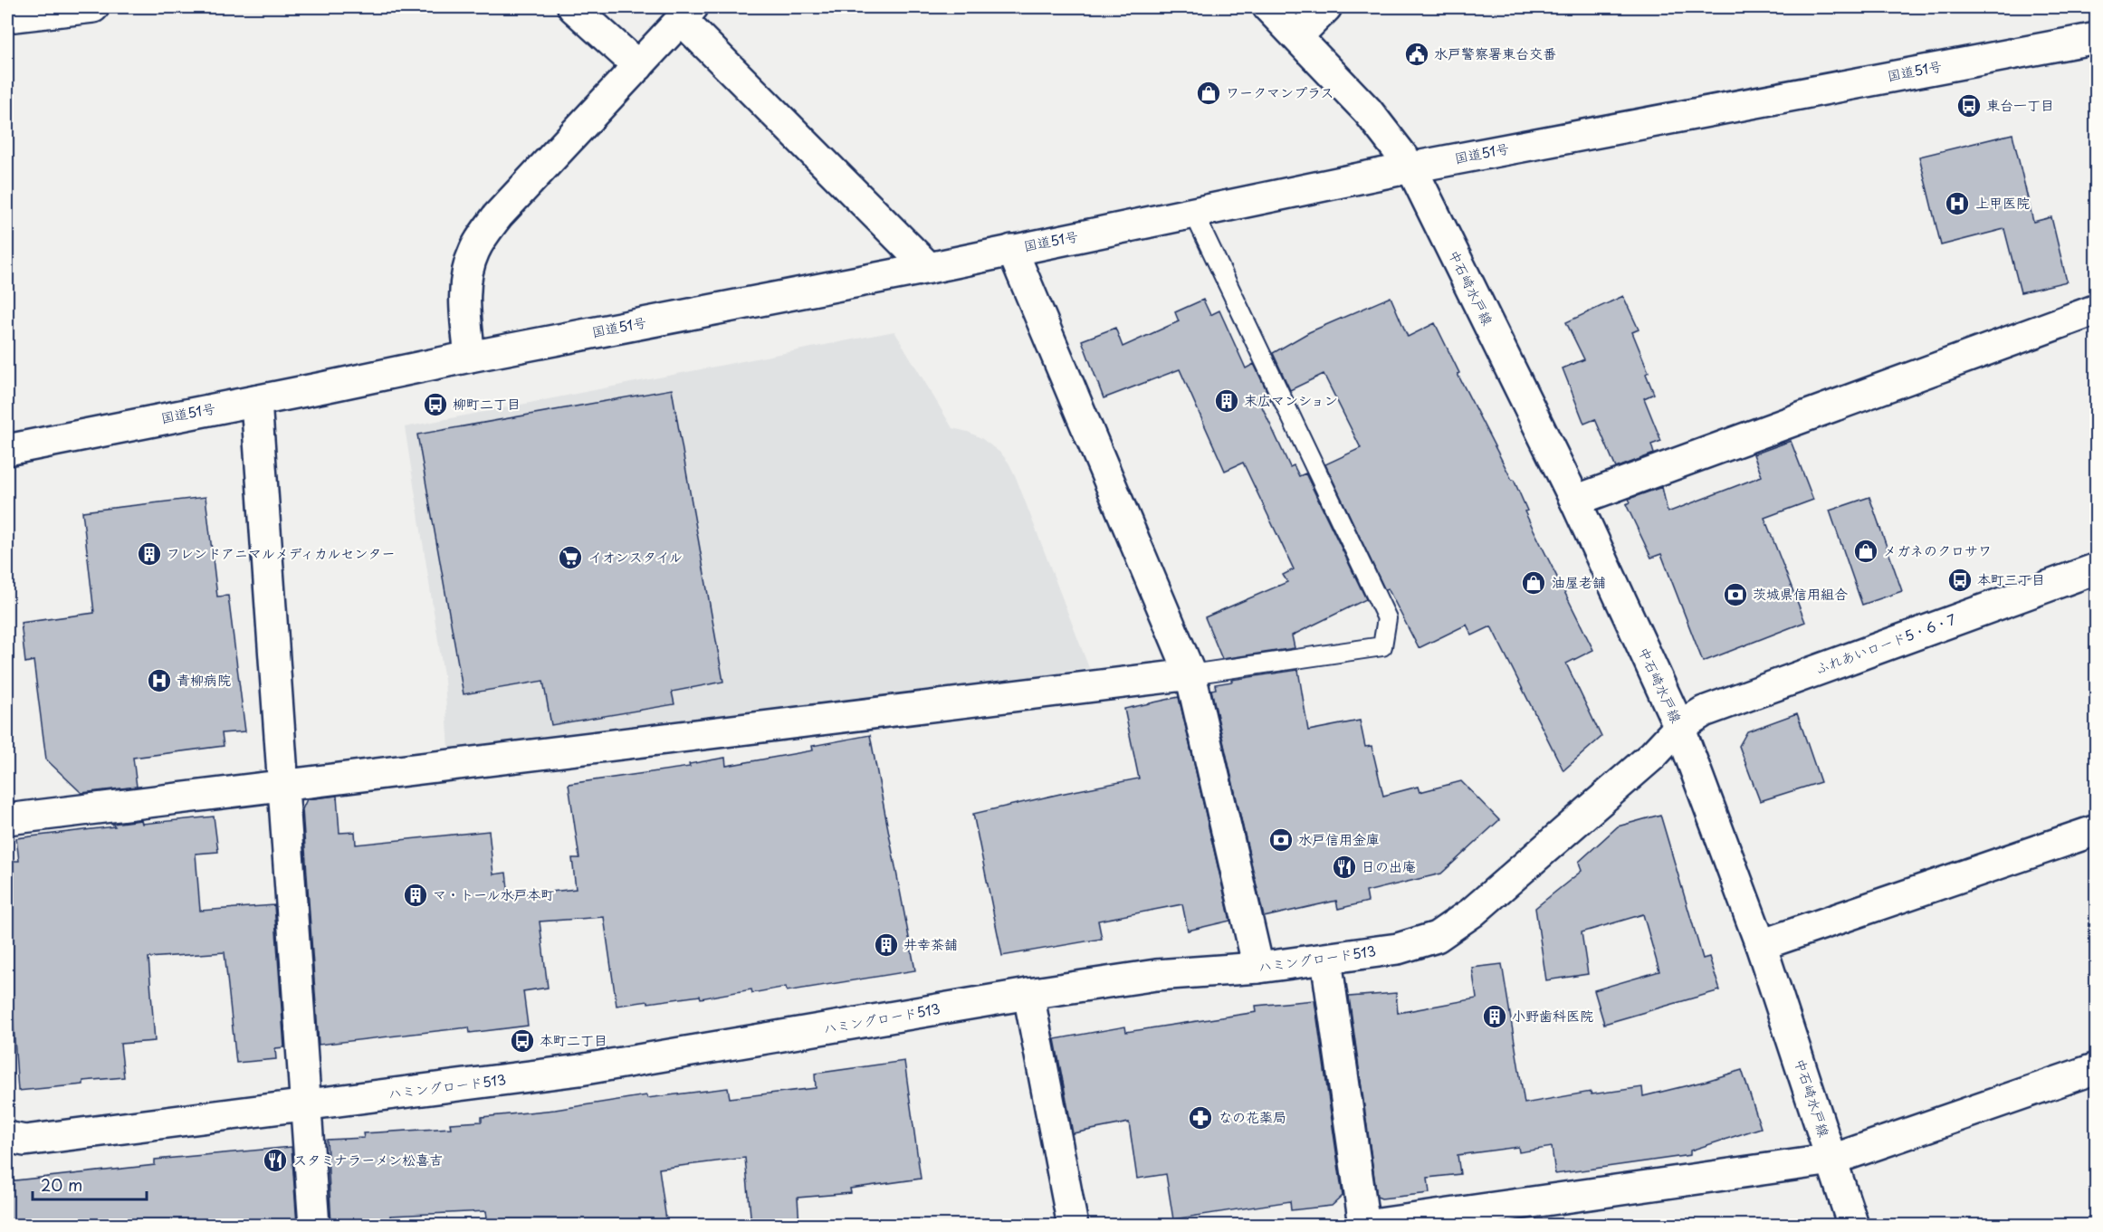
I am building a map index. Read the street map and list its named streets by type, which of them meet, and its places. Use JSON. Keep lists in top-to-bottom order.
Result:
{
  "streets": {
    "main road": [
      "国道51号",
      "中石崎水戸線",
      "ふれあいロード5・6・7",
      "ハミングロード513"
    ]
  },
  "crossings": [
    ["国道51号", "中石崎水戸線"],
    ["中石崎水戸線", "ふれあいロード5・6・7"],
    ["中石崎水戸線", "ハミングロード513"],
    ["ふれあいロード5・6・7", "ハミングロード513"]
  ],
  "places": {
    "public building": ["水戸警察署東台交番"],
    "shop": ["ワークマンプラス", "メガネのクロサワ", "油屋老舗"],
    "bus stop": [
      "東台一丁目",
      "柳町二丁目",
      "本町三丁目",
      "本町二丁目"
    ],
    "hospital": ["上甲医院", "青柳病院"],
    "building": [
      "末広マンション",
      "フレンドアニマルメディカルセンター",
      "マ・トール水戸本町",
      "井幸茶舗",
      "小野歯科医院"
    ],
    "supermarket": ["イオンスタイル"],
    "bank": ["茨城県信用組合", "水戸信用金庫"],
    "restaurant": ["日の出庵", "スタミナラーメン松喜吉"],
    "pharmacy": ["なの花薬局"]
  },
  "scale_bar": "20 m"
}
